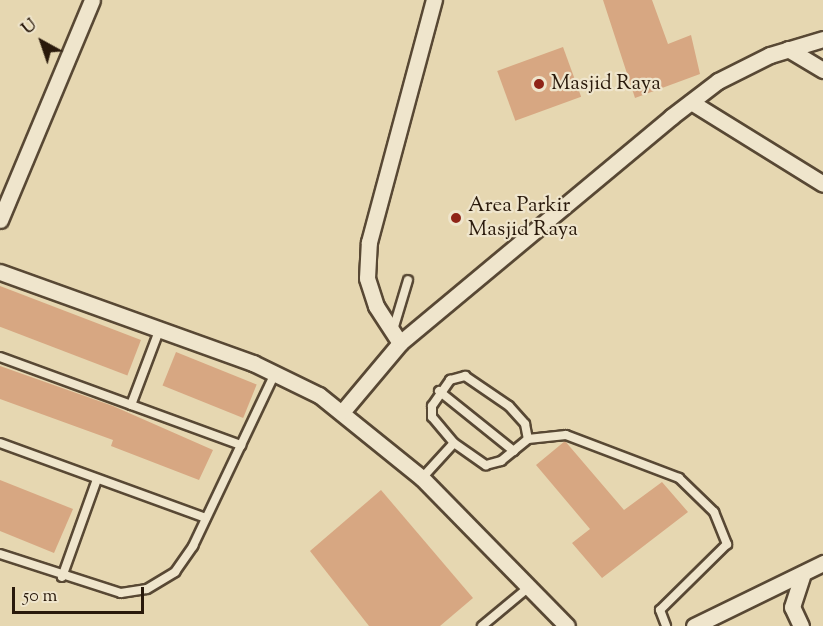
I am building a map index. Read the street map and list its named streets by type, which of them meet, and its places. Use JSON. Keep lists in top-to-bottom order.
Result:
{
  "places": ["Masjid Raya", "Area Parkir Masjid Raya"],
  "scale_bar": "50 m",
  "north": "top left"
}
